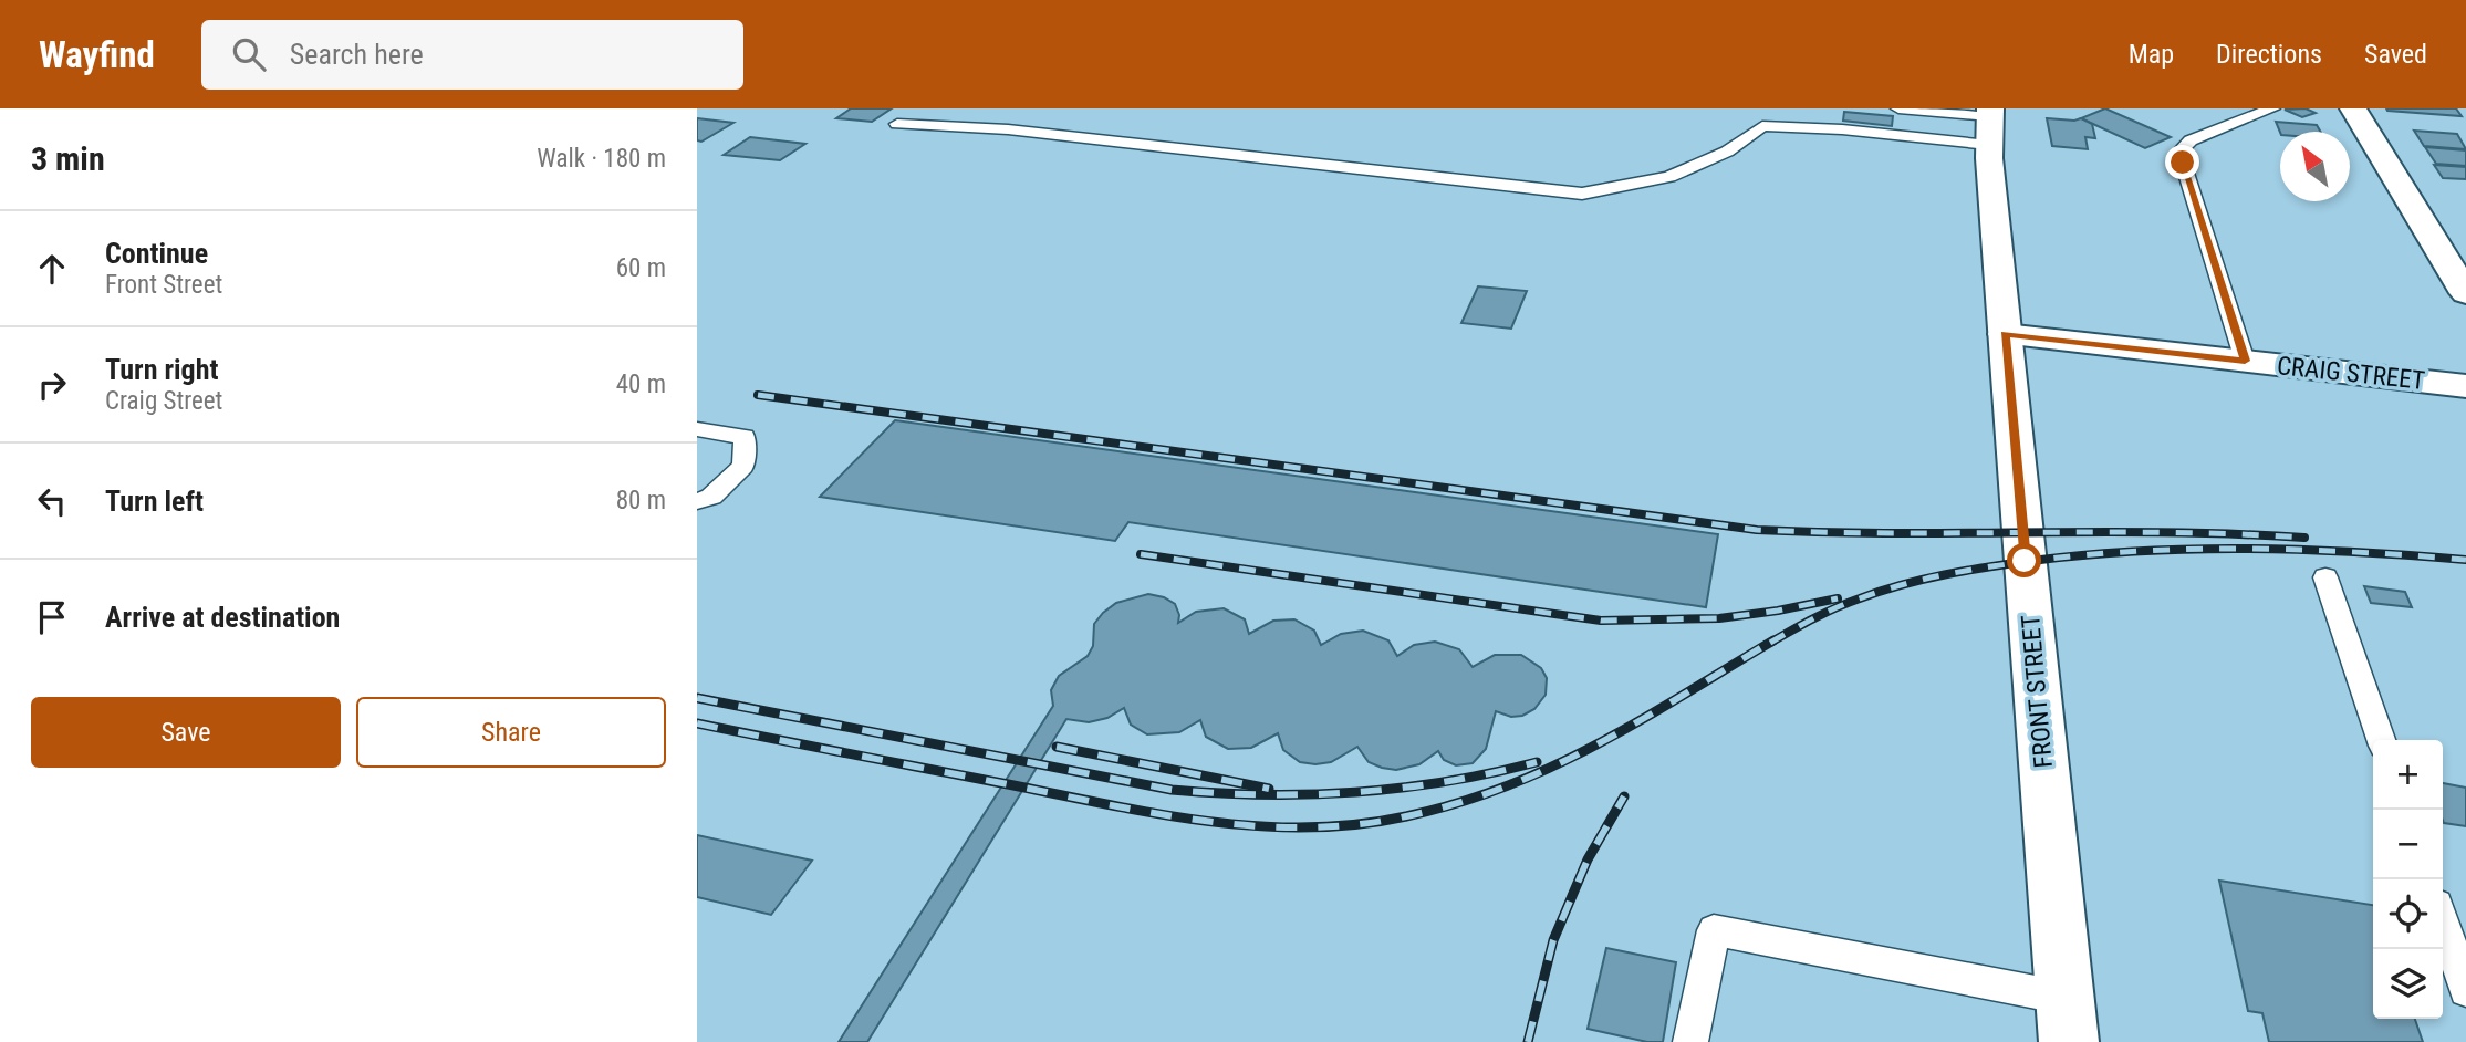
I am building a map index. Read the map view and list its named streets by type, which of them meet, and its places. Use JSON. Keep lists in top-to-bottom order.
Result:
{
  "streets": {
    "street": ["CRAIG STREET", "FRONT STREET"]
  },
  "crossings": [
    ["CRAIG STREET", "FRONT STREET"]
  ],
  "north": "top left",
  "page": {
    "header": "Wayfind",
    "search": "Search here",
    "nav": ["Map", "Directions", "Saved"],
    "heading": ["3 min", "Walk · 180 m"],
    "list": [
      ["Continue", "Front Street", "60 m"],
      ["Turn right", "Craig Street", "40 m"],
      ["Turn left", "80 m"],
      "Arrive at destination"
    ],
    "buttons": ["Save", "Share"],
    "map_buttons": ["+", "−"]
  }
}
